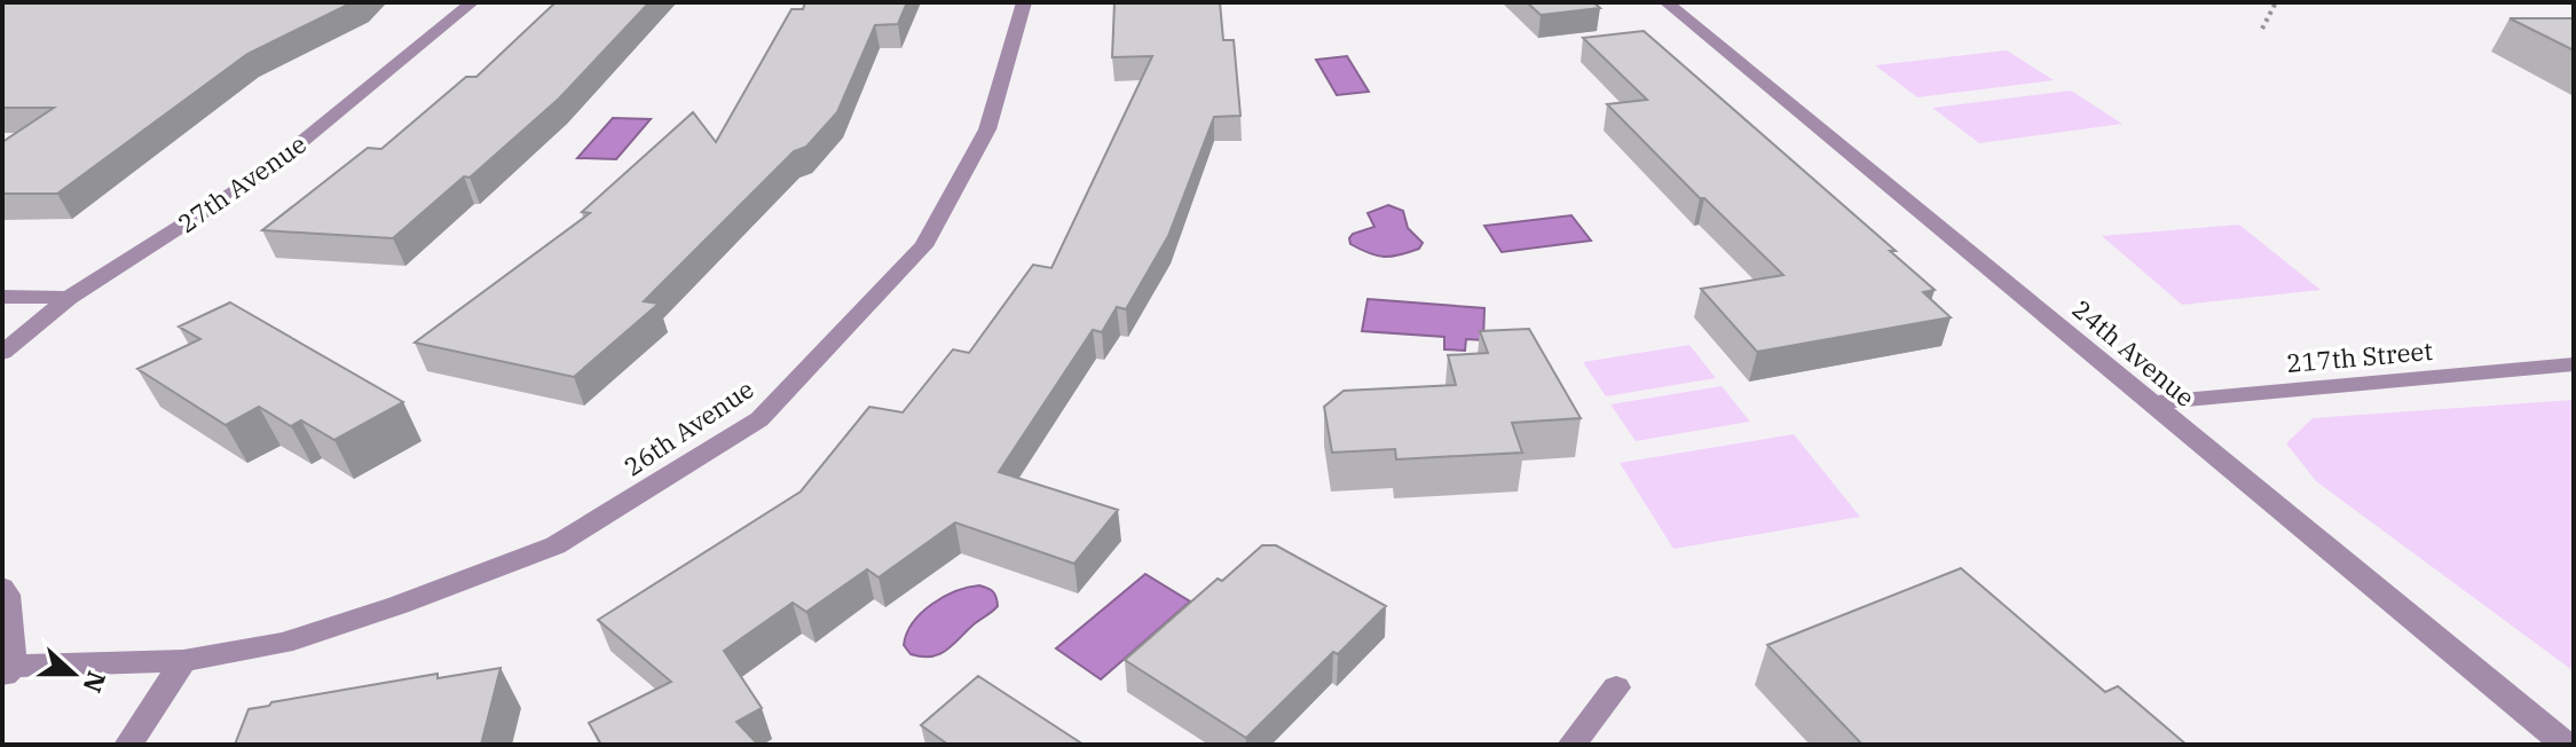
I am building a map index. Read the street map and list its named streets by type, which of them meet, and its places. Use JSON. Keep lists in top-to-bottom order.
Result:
{
  "streets": {
    "street": [
      "27th Avenue",
      "24th Avenue",
      "217th Street",
      "26th Avenue"
    ]
  },
  "crossings": [
    ["24th Avenue", "217th Street"]
  ],
  "north": "right"
}
